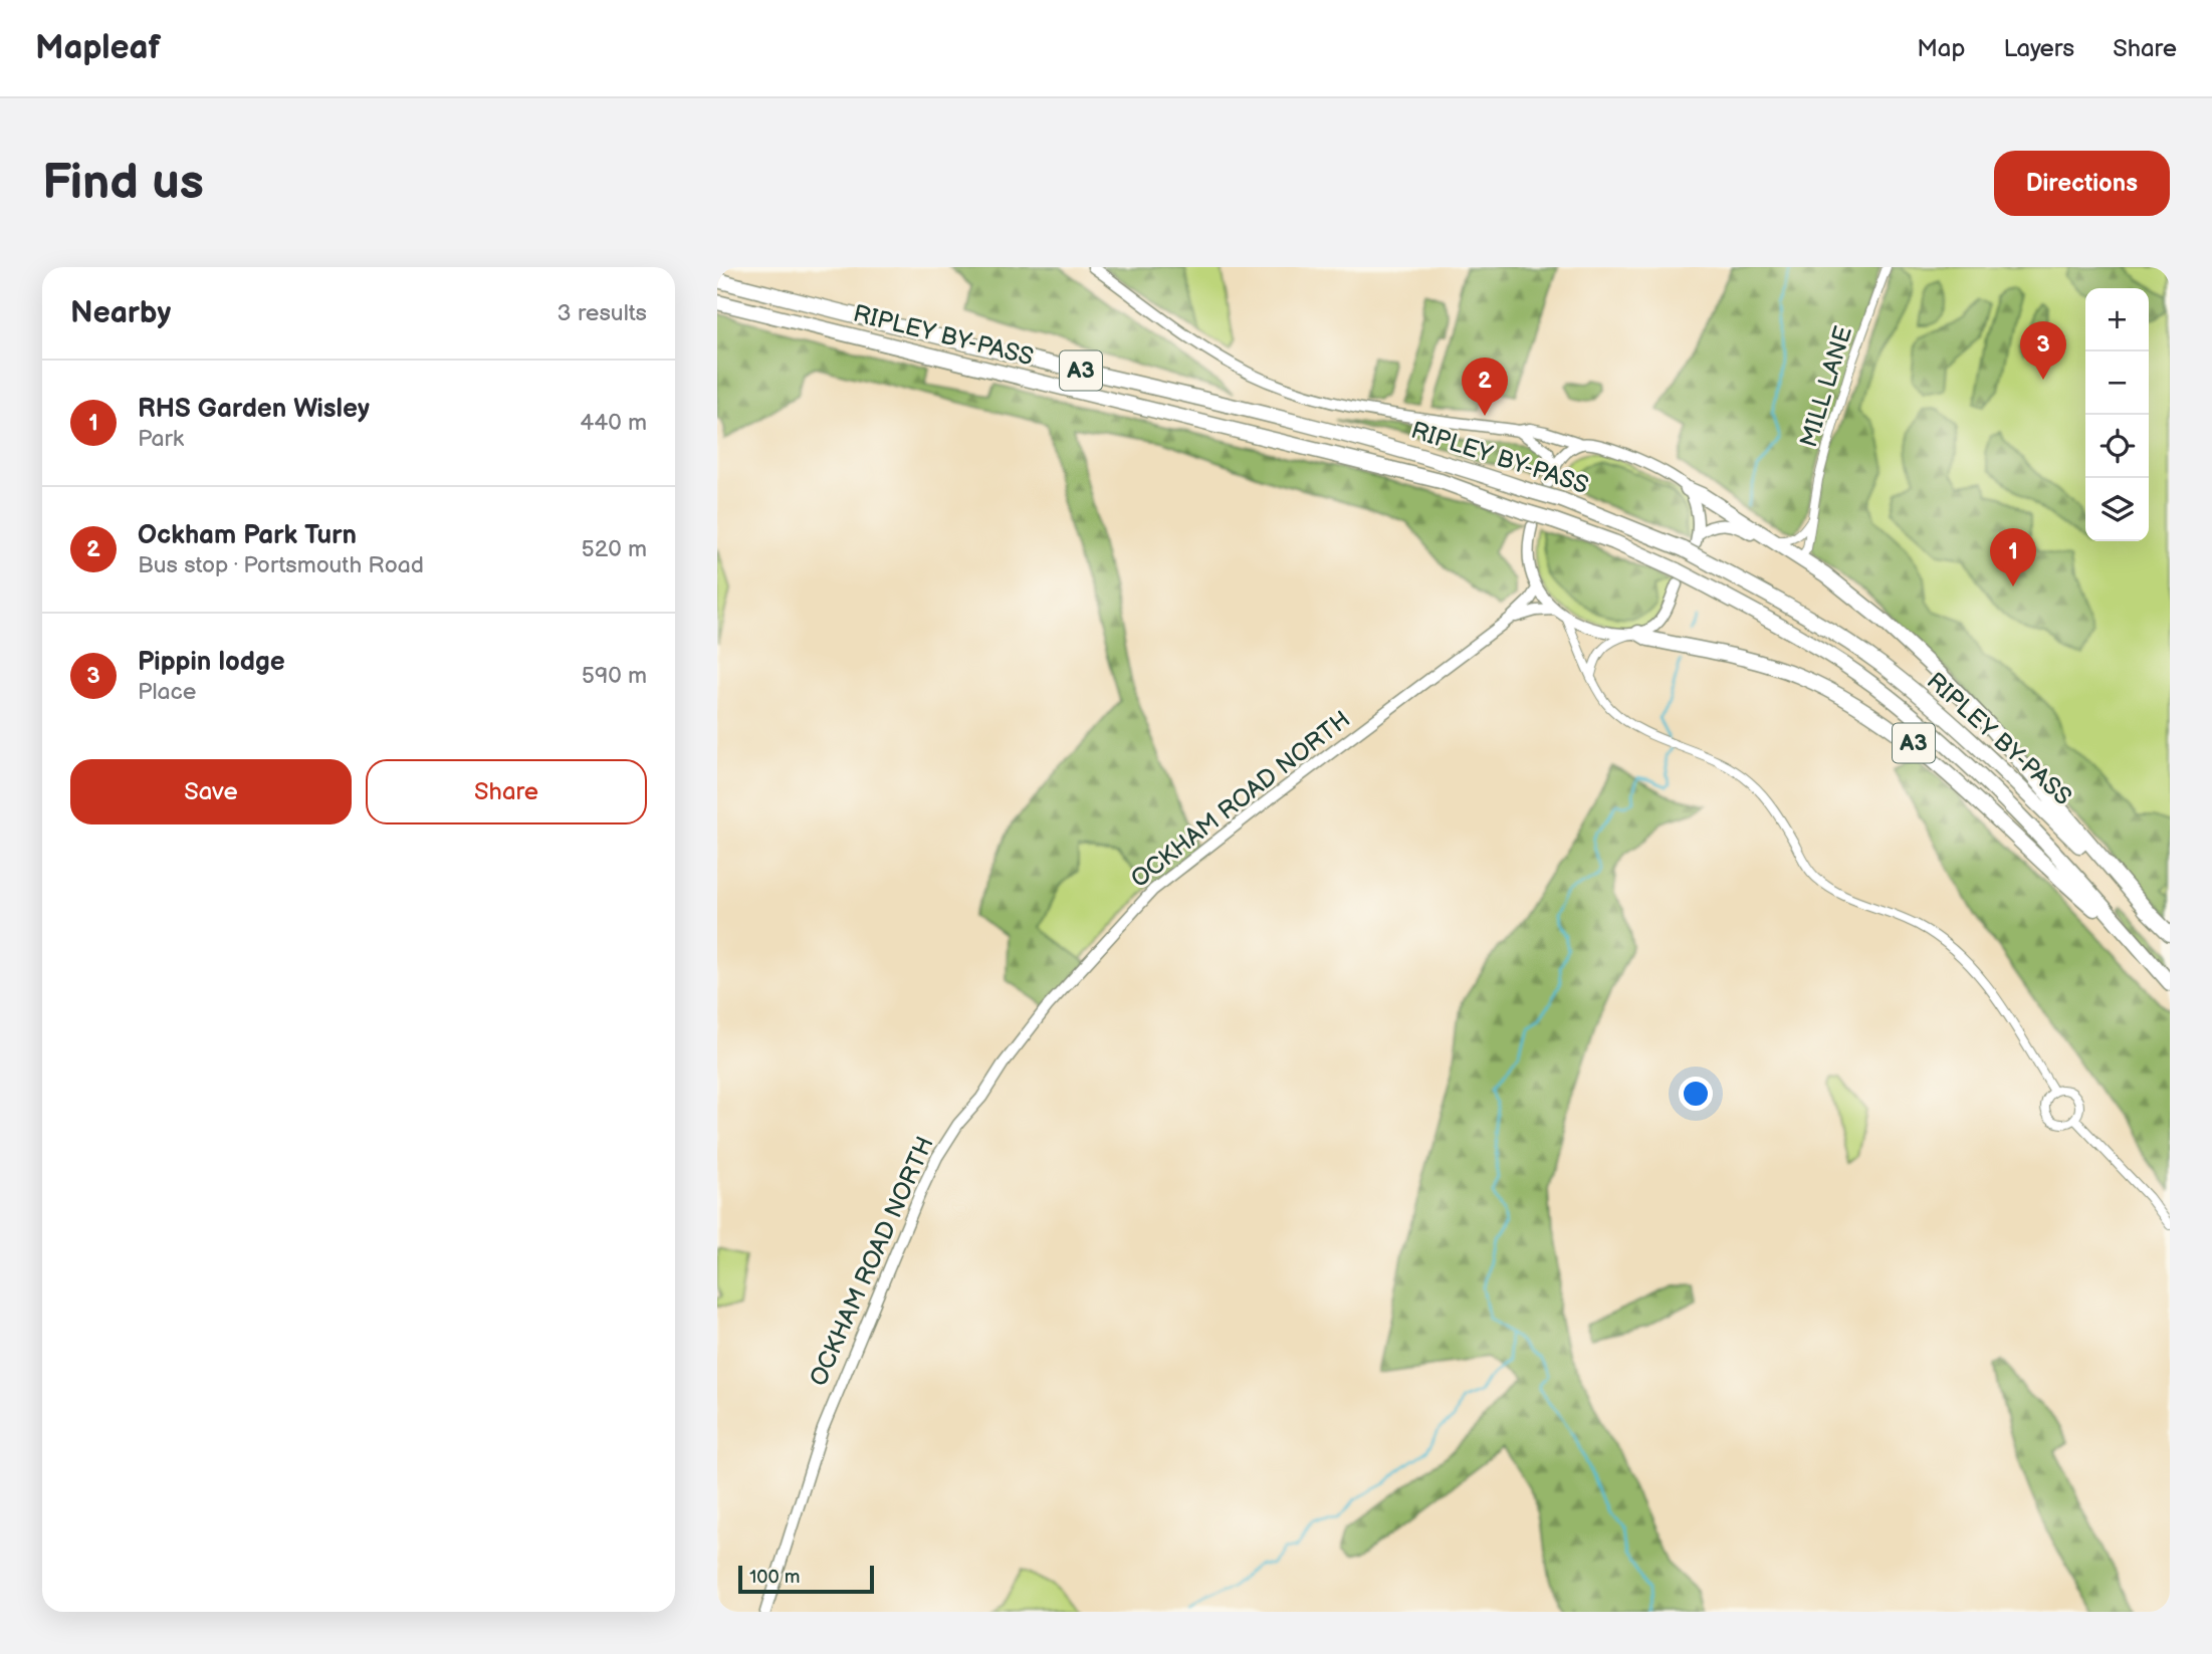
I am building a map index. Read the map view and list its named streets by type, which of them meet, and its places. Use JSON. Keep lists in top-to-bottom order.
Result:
{
  "streets": {
    "highway": ["RIPLEY BY-PASS", "A3"],
    "main road": ["OCKHAM ROAD NORTH"],
    "street": ["MILL LANE"]
  },
  "crossings": [
    ["RIPLEY BY-PASS", "A3"],
    ["A3", "MILL LANE"]
  ],
  "scale_bar": "100 m",
  "page": {
    "header": "Mapleaf",
    "nav": ["Map", "Layers", "Share"],
    "buttons": [
      "Directions",
      ["Save", "Share"]
    ],
    "title": "Find us",
    "heading": ["Nearby", "3 results"],
    "map_buttons": ["+", "−"],
    "pins": ["3", "2", "1"],
    "list": [
      {
        "mark": "1",
        "name": "RHS Garden Wisley",
        "note": "Park",
        "value": "440 m"
      },
      {
        "mark": "2",
        "name": "Ockham Park Turn",
        "note": "Bus stop · Portsmouth Road",
        "value": "520 m"
      },
      {
        "mark": "3",
        "name": "Pippin lodge",
        "note": "Place",
        "value": "590 m"
      }
    ],
    "scale": "100 m"
  }
}
